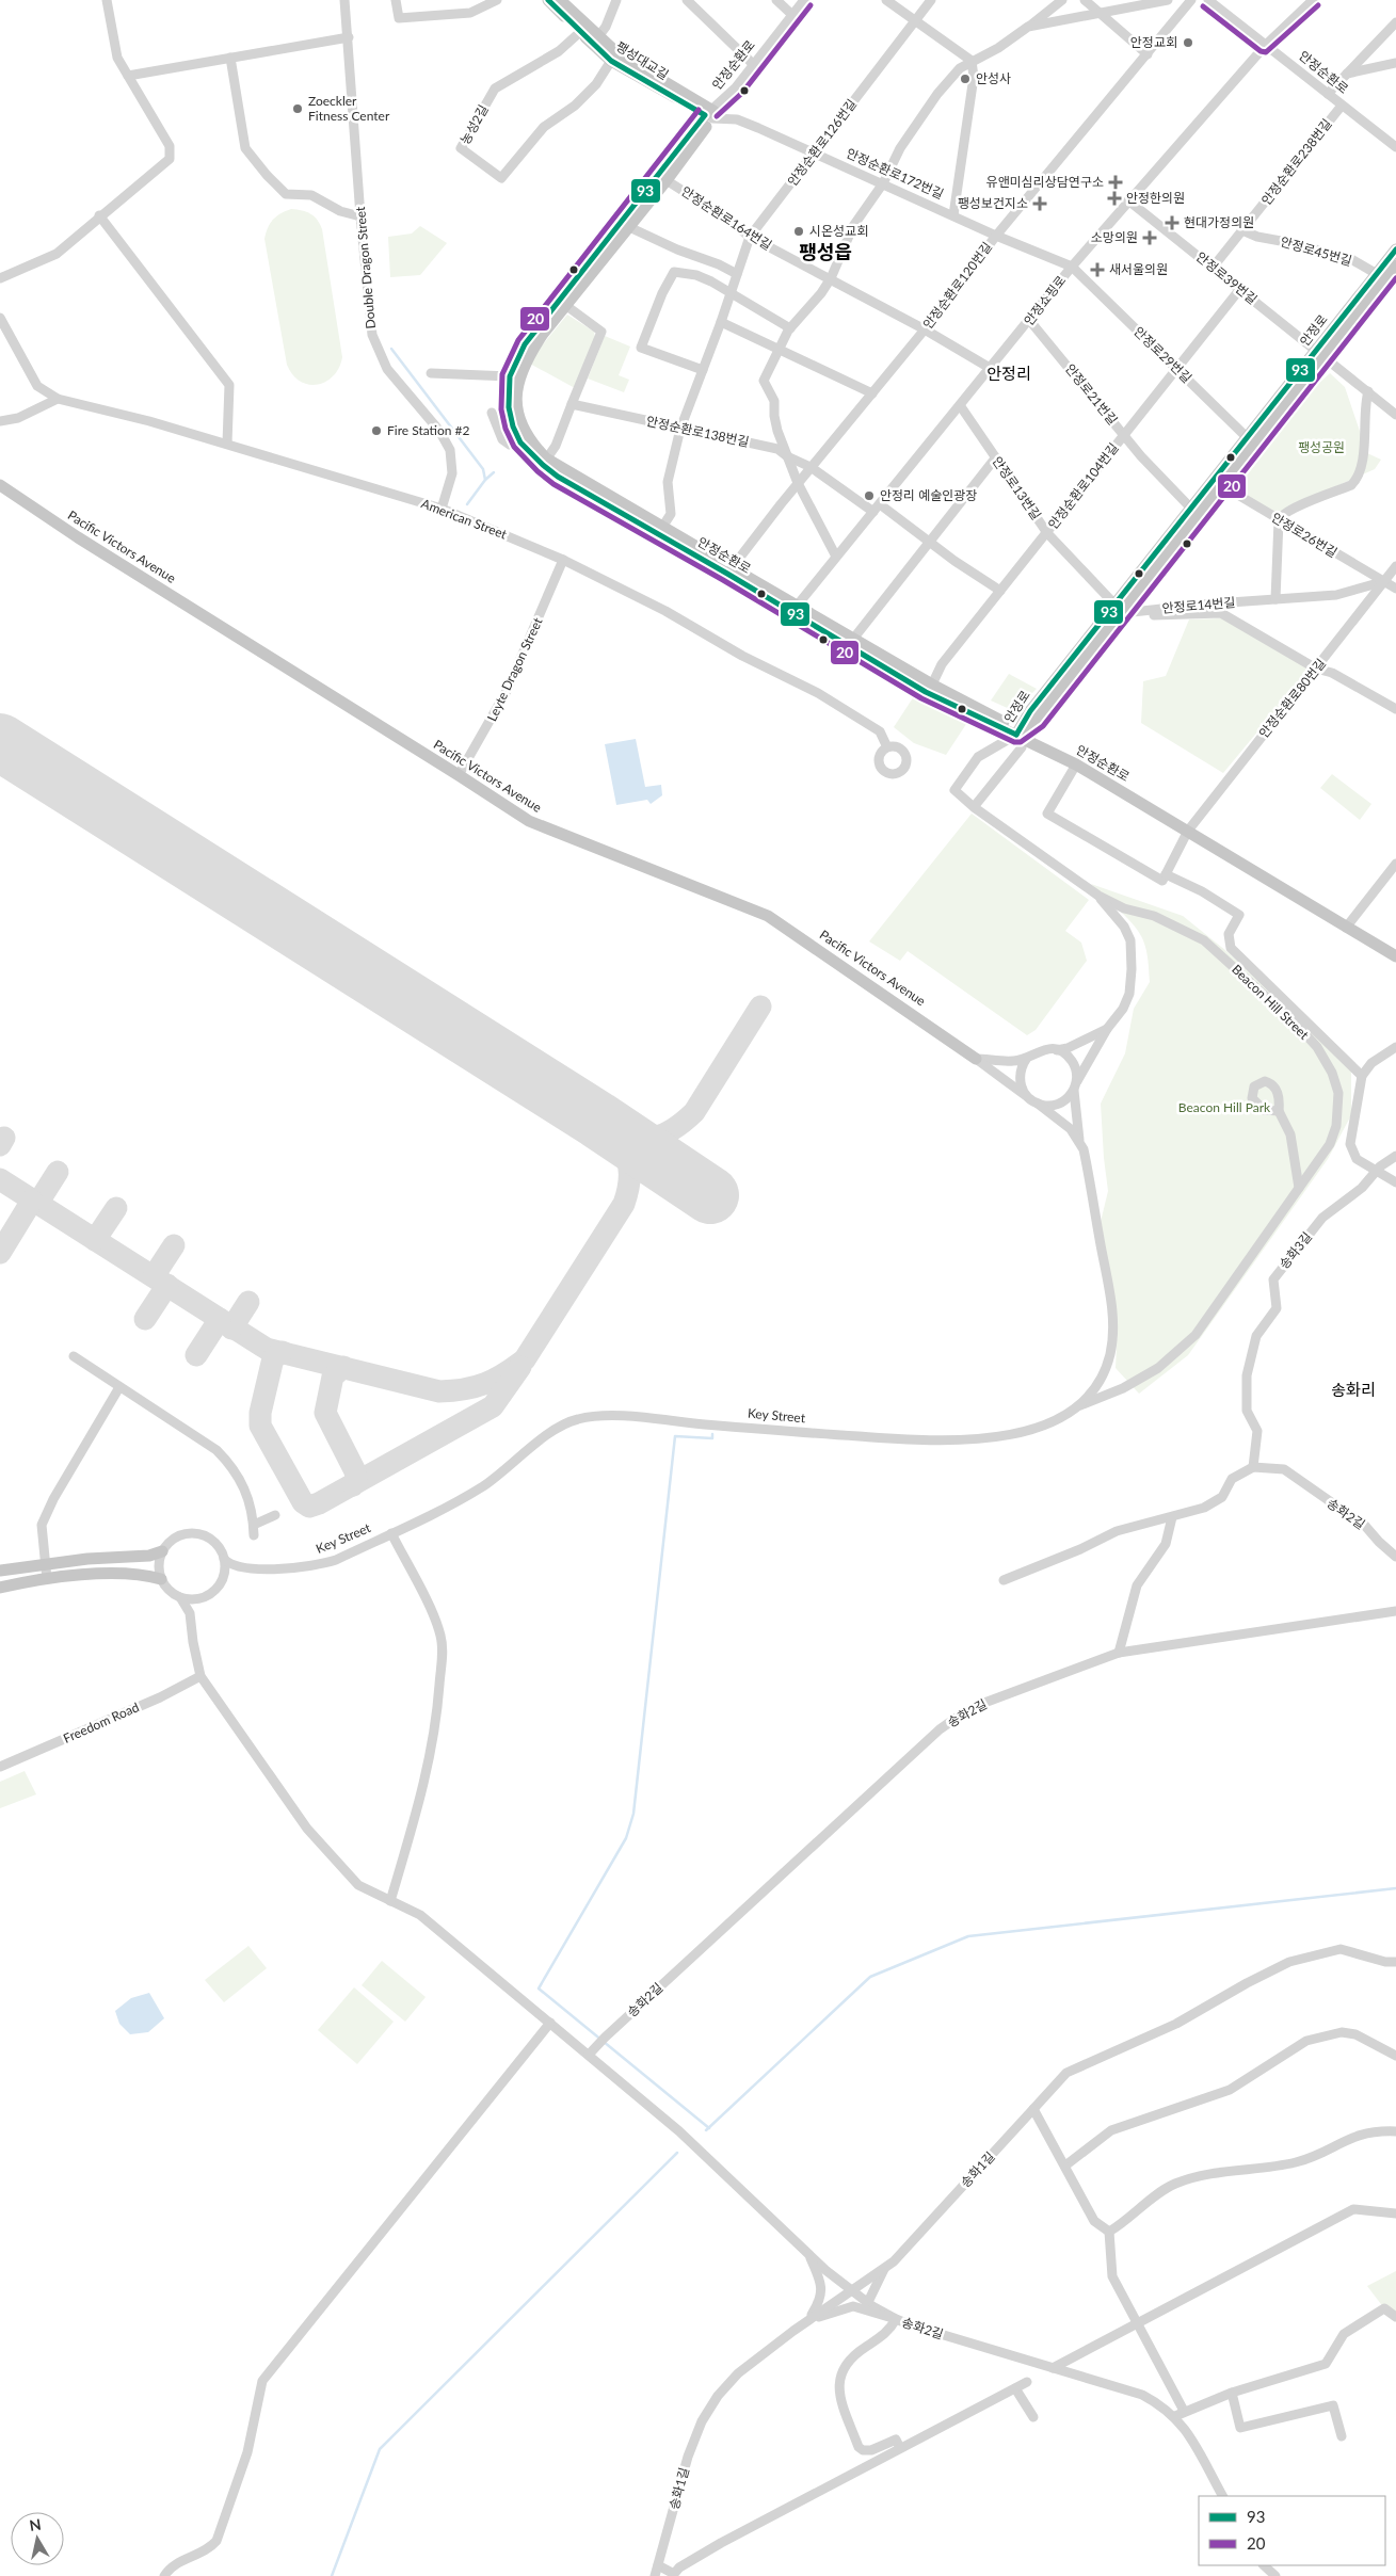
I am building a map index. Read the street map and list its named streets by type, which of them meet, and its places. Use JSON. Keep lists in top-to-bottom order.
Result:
{
  "streets": {
    "main road": [
      "팽성대교길",
      "안정순환로",
      "안정로",
      "Pacific Victors Avenue"
    ],
    "street": [
      "농성2길",
      "안정순환로126번길",
      "안정순환로238번길",
      "안정순환로172번길",
      "안정순환로164번길",
      "안정로45번길",
      "Double Dragon Street",
      "안정로39번길",
      "안정순환로120번길",
      "안정쇼핑로",
      "안정로29번길",
      "안정로21번길",
      "안정순환로138번길",
      "안정순환로104번길",
      "안정로13번길",
      "American Street",
      "안정로26번길",
      "안정로14번길",
      "Leyte Dragon Street",
      "안정순환로80번길",
      "Beacon Hill Street",
      "송화3길",
      "Key Street",
      "송화2길",
      "Freedom Road",
      "송화1길"
    ]
  },
  "crossings": [
    ["팽성대교길", "안정순환로"],
    ["팽성대교길", "농성2길"],
    ["팽성대교길", "안정순환로172번길"],
    ["안정순환로", "안정순환로126번길"],
    ["안정순환로", "안정순환로238번길"],
    ["안정순환로", "안정순환로172번길"],
    ["안정순환로", "안정순환로164번길"],
    ["안정순환로", "안정순환로120번길"],
    ["안정순환로", "안정쇼핑로"],
    ["안정순환로", "안정로"],
    ["안정순환로", "안정순환로104번길"],
    ["안정순환로", "안정순환로80번길"],
    ["안정순환로", "Beacon Hill Street"],
    ["안정순환로126번길", "안정순환로172번길"],
    ["안정순환로126번길", "안정순환로164번길"],
    ["안정순환로126번길", "안정순환로138번길"],
    ["안정순환로238번길", "안정로45번길"],
    ["안정순환로238번길", "안정로39번길"],
    ["안정순환로172번길", "안정순환로120번길"],
    ["안정순환로172번길", "안정쇼핑로"],
    ["안정순환로172번길", "안정로29번길"],
    ["안정순환로164번길", "안정순환로120번길"],
    ["안정순환로164번길", "안정쇼핑로"],
    ["안정로45번길", "안정로"],
    ["Double Dragon Street", "American Street"],
    ["안정로39번길", "안정쇼핑로"],
    ["안정로39번길", "안정로"],
    ["안정로39번길", "안정순환로104번길"],
    ["안정순환로120번길", "안정순환로138번길"],
    ["안정쇼핑로", "안정로29번길"],
    ["안정쇼핑로", "안정로21번길"],
    ["안정쇼핑로", "안정순환로138번길"],
    ["안정쇼핑로", "안정로13번길"],
    ["안정로", "안정로29번길"],
    ["안정로", "안정로21번길"],
    ["안정로", "안정로13번길"],
    ["안정로", "안정로26번길"],
    ["안정로", "안정로14번길"],
    ["안정로", "Beacon Hill Street"],
    ["안정로29번길", "안정순환로104번길"],
    ["안정로21번길", "안정순환로104번길"],
    ["안정순환로138번길", "안정순환로104번길"],
    ["안정순환로104번길", "안정로13번길"],
    ["안정로13번길", "안정로14번길"],
    ["American Street", "Leyte Dragon Street"],
    ["안정로26번길", "안정로14번길"],
    ["안정로26번길", "안정순환로80번길"],
    ["Pacific Victors Avenue", "Leyte Dragon Street"],
    ["안정로14번길", "안정순환로80번길"],
    ["Beacon Hill Street", "Key Street"],
    ["송화3길", "송화2길"],
    ["송화2길", "송화1길"]
  ],
  "districts": ["팽성읍", "안정리", "송화리"],
  "parks": ["팽성공원", "Beacon Hill Park"],
  "places": {
    "other": [
      "안정교회",
      "안성사",
      "Zoeckler Fitness Center",
      "시온성교회",
      "Fire Station #2",
      "안정리 예술인광장"
    ],
    "health": [
      "유앤미심리상담연구소",
      "안정한의원",
      "팽성보건지소",
      "현대가정의원",
      "소망의원",
      "새서울의원"
    ]
  },
  "lines": ["transit line 93", "transit line 20"],
  "legend": ["93", "20"],
  "north": "top"
}
